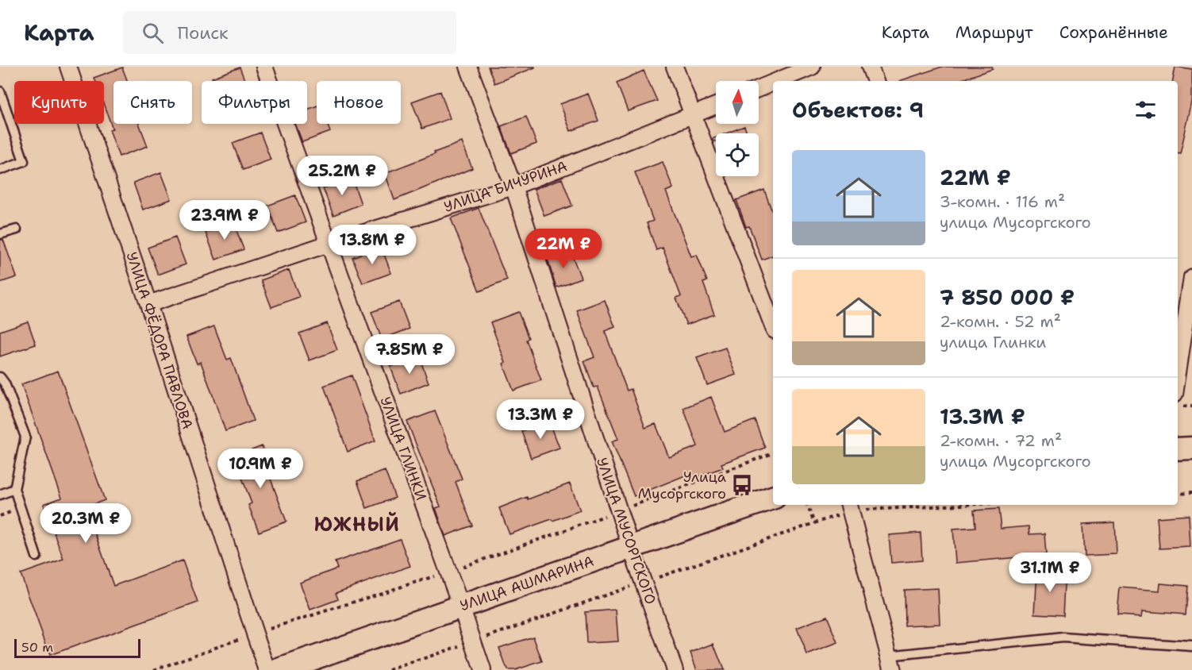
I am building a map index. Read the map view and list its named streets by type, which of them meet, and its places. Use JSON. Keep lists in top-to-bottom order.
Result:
{
  "streets": {
    "street": [
      "УЛИЦА БИЧУРИНА",
      "УЛИЦА ФЁДОРА ПАВЛОВА",
      "УЛИЦА ГЛИНКИ",
      "УЛИЦА МУСОРГСКОГО",
      "УЛИЦА АШМАРИНА"
    ]
  },
  "crossings": [
    ["УЛИЦА БИЧУРИНА", "УЛИЦА ФЁДОРА ПАВЛОВА"],
    ["УЛИЦА БИЧУРИНА", "УЛИЦА ГЛИНКИ"],
    ["УЛИЦА БИЧУРИНА", "УЛИЦА МУСОРГСКОГО"],
    ["УЛИЦА ФЁДОРА ПАВЛОВА", "УЛИЦА АШМАРИНА"],
    ["УЛИЦА ГЛИНКИ", "УЛИЦА АШМАРИНА"],
    ["УЛИЦА МУСОРГСКОГО", "УЛИЦА АШМАРИНА"]
  ],
  "districts": ["ЮЖНЫЙ"],
  "places": {
    "bus stop": ["Улица Мусоргского"]
  },
  "scale_bar": "50 m",
  "north": "top",
  "page": {
    "header": "Карта",
    "search": "Поиск",
    "nav": ["Карта", "Маршрут", "Сохранённые"],
    "chip": [
      "Купить",
      "Снять",
      "Фильтры",
      "Новое"
    ],
    "heading": "Объектов: 9",
    "list": [
      {
        "name": "22M ₽",
        "note": "3-комн. · 116 m² · улица Мусоргского"
      },
      {
        "name": "7 850 000 ₽",
        "note": "2-комн. · 52 m² · улица Глинки"
      },
      {
        "name": "13.3M ₽",
        "note": "2-комн. · 72 m² · улица Мусоргского"
      }
    ],
    "price": [
      "25.2M ₽",
      "23.9M ₽",
      "13.8M ₽",
      "22M ₽",
      "7.85M ₽",
      "13.3M ₽",
      "10.9M ₽",
      "20.3M ₽",
      "31.1M ₽"
    ],
    "scale": "50 m"
  }
}
